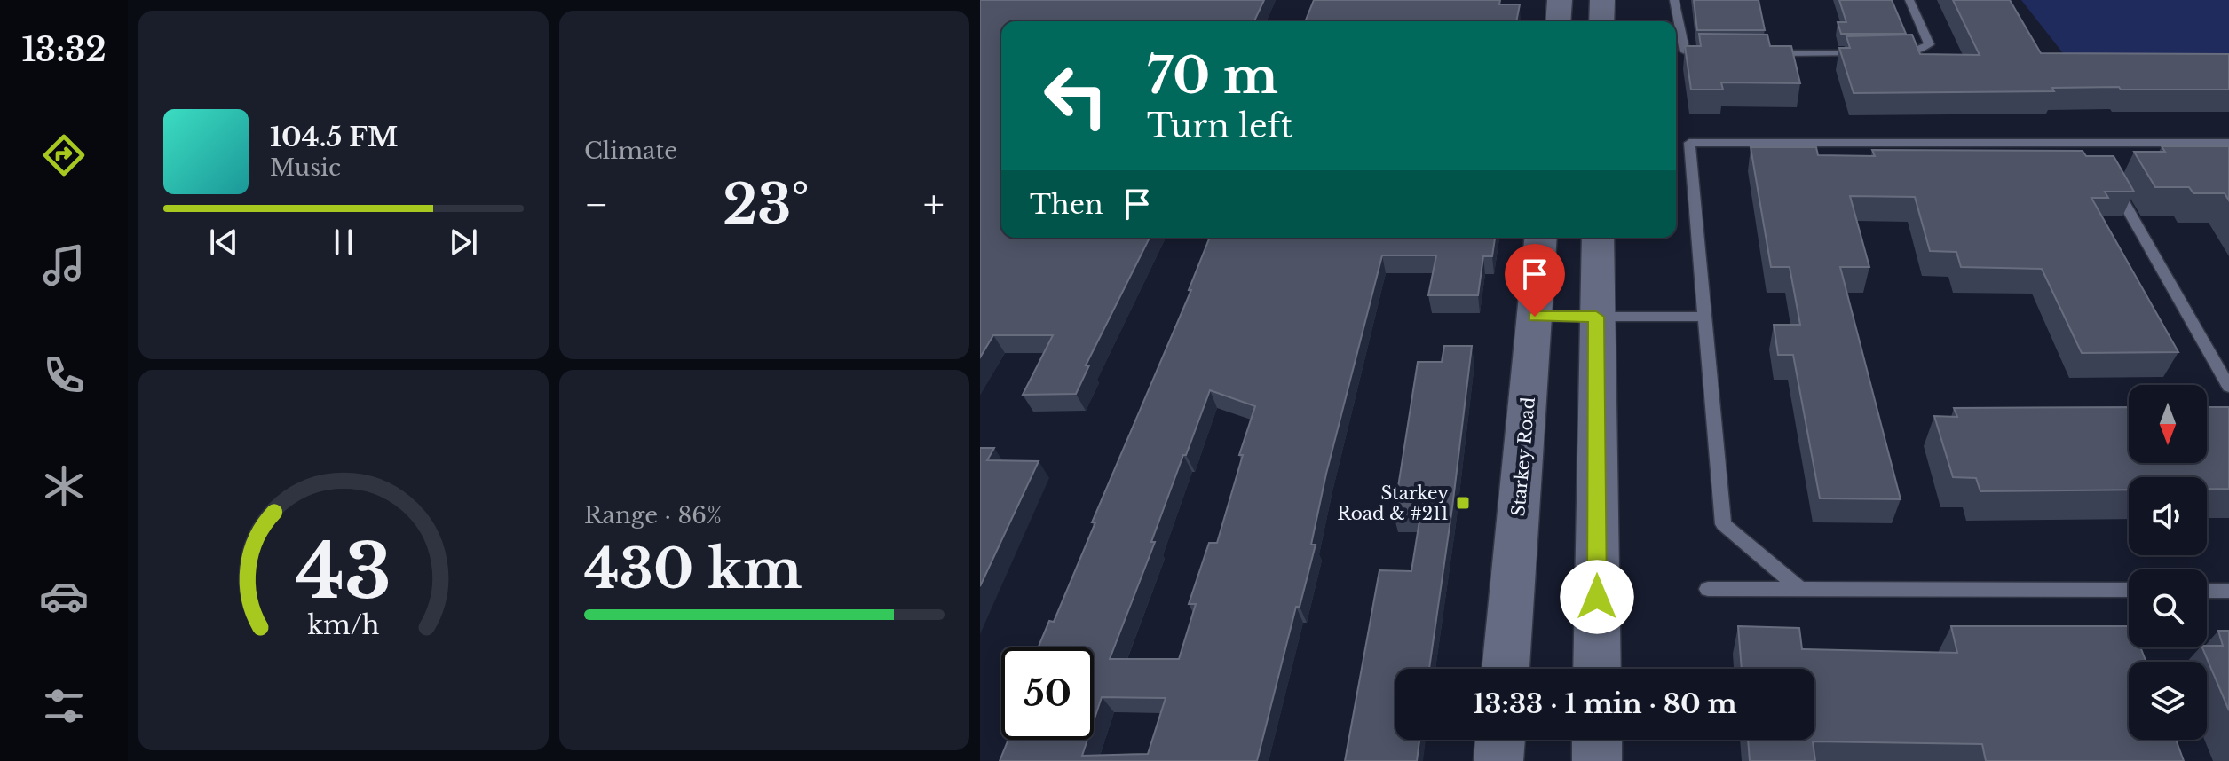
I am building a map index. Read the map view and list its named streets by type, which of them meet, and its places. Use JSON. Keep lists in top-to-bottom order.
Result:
{
  "streets": {
    "main road": ["Starkey Road"]
  },
  "places": {
    "transit": ["Starkey Road & #211"]
  },
  "north": "bottom",
  "page": {
    "tabs": "13:32",
    "tile": [
      "Climate",
      ["Range · 86%", "430 km"]
    ],
    "turn": ["70 m", "Turn left"],
    "song": ["104.5 FM", "Music"],
    "then": "Then",
    "heat": ["−", "23°", "+"],
    "limit": "50",
    "trip": "13:33 · 1 min · 80 m",
    "gauge": ["43", "km/h"]
  }
}
